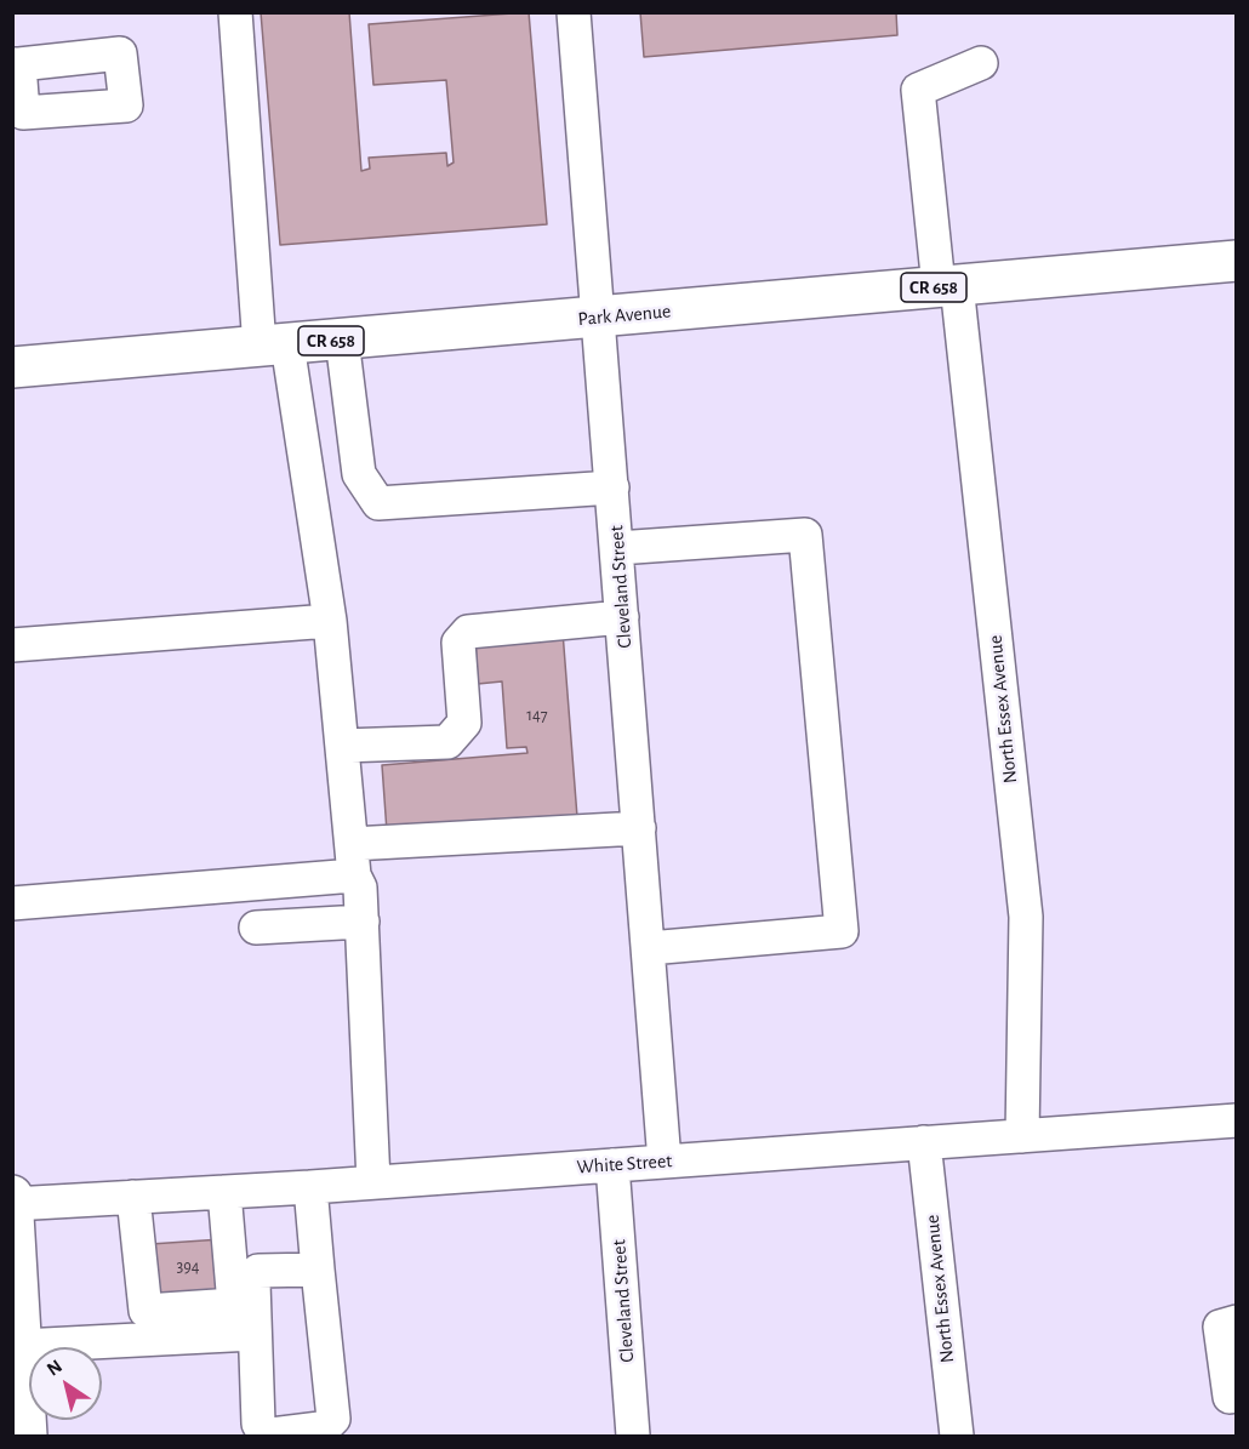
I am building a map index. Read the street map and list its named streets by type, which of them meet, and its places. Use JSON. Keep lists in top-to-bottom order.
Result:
{
  "streets": {
    "main road": ["CR 658", "Park Avenue"],
    "street": ["Cleveland Street", "North Essex Avenue", "White Street"]
  },
  "crossings": [
    ["Park Avenue", "Cleveland Street"],
    ["Park Avenue", "North Essex Avenue"],
    ["Cleveland Street", "White Street"],
    ["North Essex Avenue", "White Street"]
  ],
  "house_numbers": ["147", "394"],
  "north": "top left"
}
